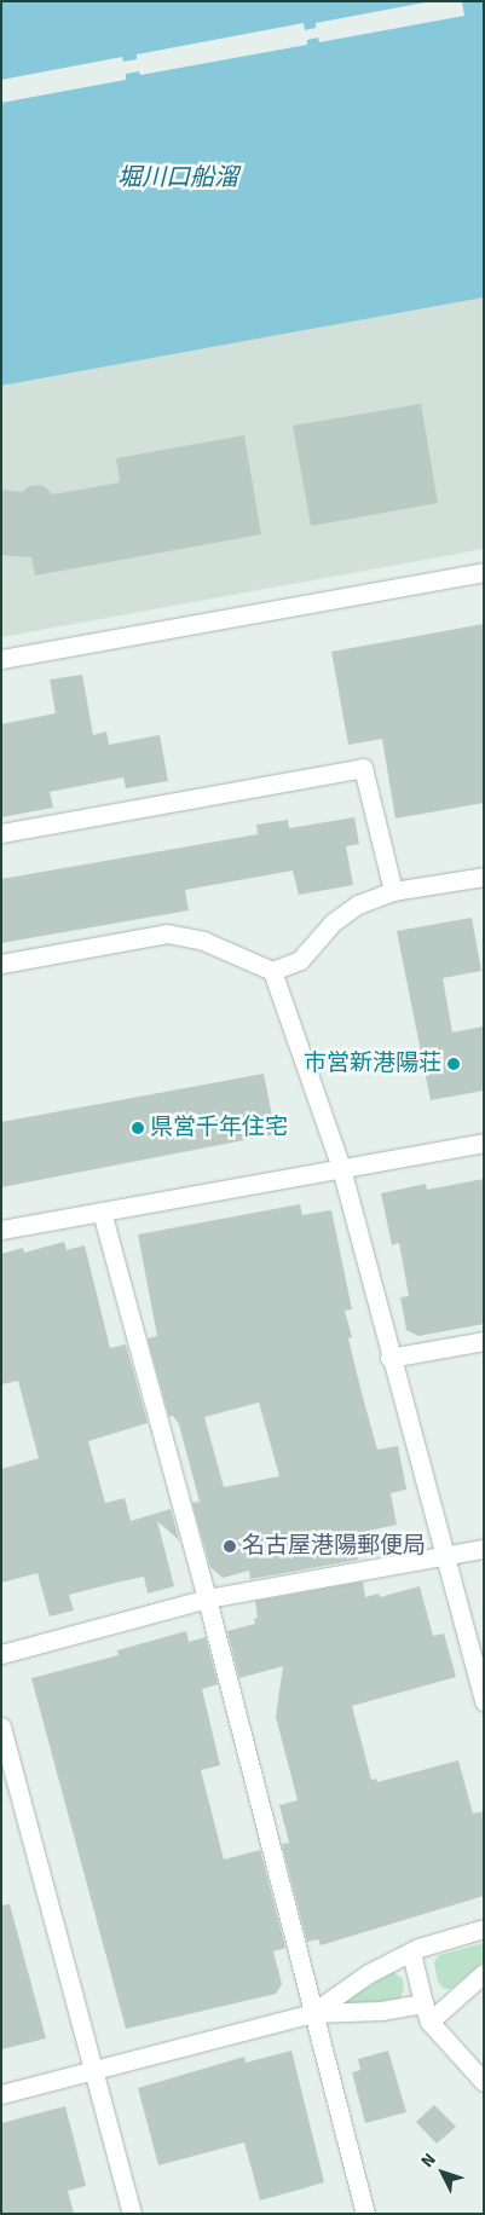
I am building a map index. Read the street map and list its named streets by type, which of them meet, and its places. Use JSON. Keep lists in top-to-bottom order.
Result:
{
  "water": ["堀川口船溜"],
  "places": ["市営新港陽荘", "県営千年住宅", "名古屋港陽郵便局"],
  "north": "top left"
}
